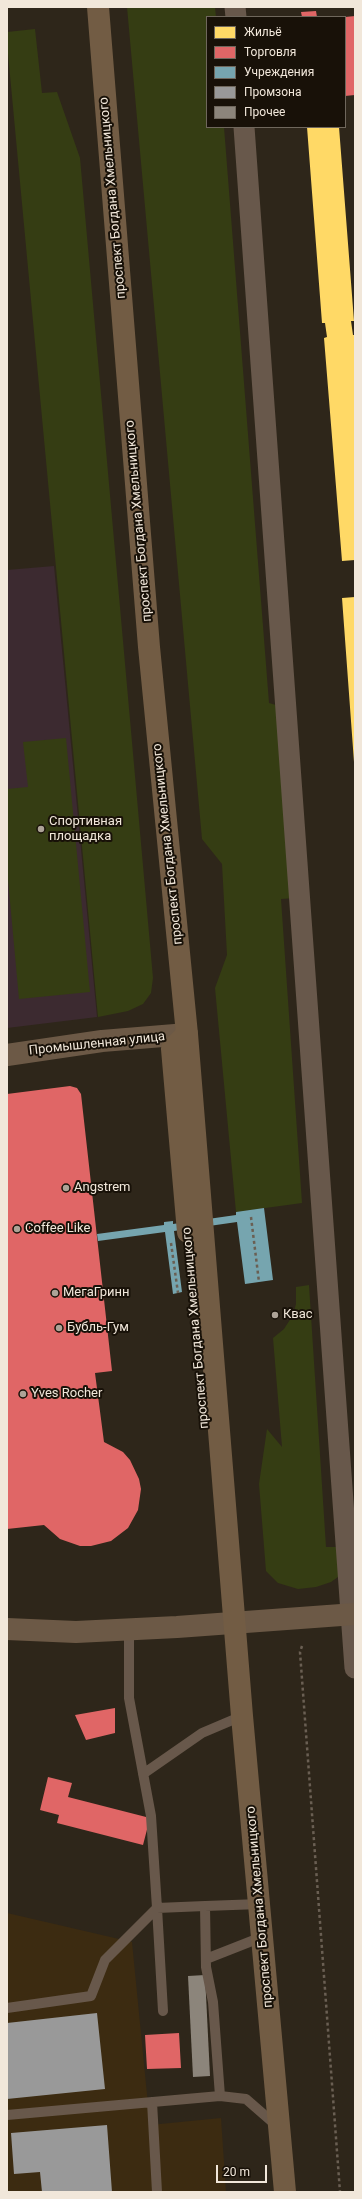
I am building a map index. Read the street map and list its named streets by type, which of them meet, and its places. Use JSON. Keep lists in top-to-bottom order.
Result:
{
  "streets": {
    "main road": ["проспект Богдана Хмельницкого"],
    "street": ["Промышленная улица"]
  },
  "crossings": [
    ["проспект Богдана Хмельницкого", "Промышленная улица"]
  ],
  "places": [
    "Спортивная площадка",
    "Angstrem",
    "Coffee Like",
    "МегаГринн",
    "Квас",
    "Бубль-Гум",
    "Yves Rocher"
  ],
  "legend": [
    "Жильё",
    "Торговля",
    "Учреждения",
    "Промзона",
    "Прочее"
  ],
  "scale_bar": "20 m"
}
